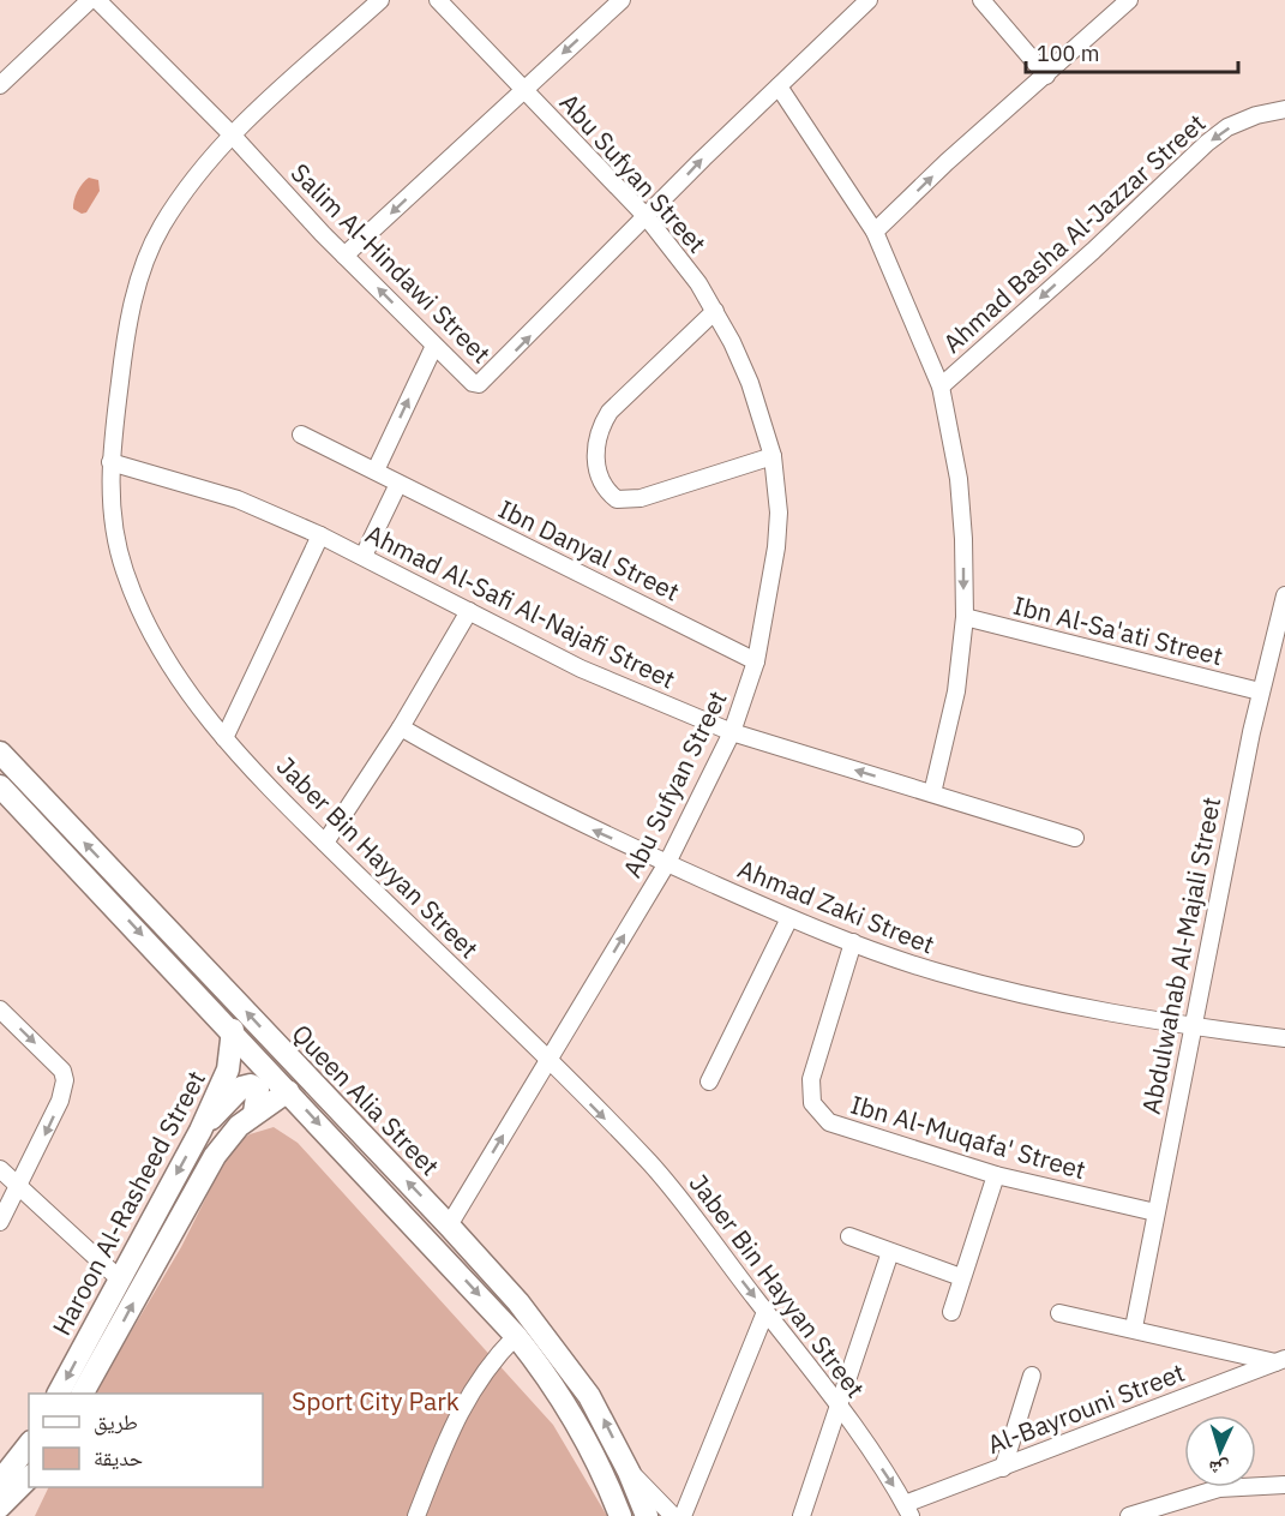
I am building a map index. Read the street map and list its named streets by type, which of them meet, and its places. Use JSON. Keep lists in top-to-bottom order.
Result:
{
  "streets": {
    "main road": ["Queen Alia Street", "Haroon Al-Rasheed Street"],
    "street": [
      "Abu Sufyan Street",
      "Ahmad Basha Al-Jazzar Street",
      "Salim Al-Hindawi Street",
      "Ibn Danyal Street",
      "Ahmad Al-Safi Al-Najafi Street",
      "Ibn Al-Sa'ati Street",
      "Jaber Bin Hayyan Street",
      "Ahmad Zaki Street",
      "Abdulwahab Al-Majali Street",
      "Ibn Al-Muqafa' Street",
      "Al-Bayrouni Street"
    ]
  },
  "crossings": [
    ["Abu Sufyan Street", "Salim Al-Hindawi Street"],
    ["Abu Sufyan Street", "Ibn Danyal Street"],
    ["Abu Sufyan Street", "Ahmad Al-Safi Al-Najafi Street"],
    ["Abu Sufyan Street", "Jaber Bin Hayyan Street"],
    ["Abu Sufyan Street", "Ahmad Zaki Street"],
    ["Abu Sufyan Street", "Queen Alia Street"],
    ["Salim Al-Hindawi Street", "Jaber Bin Hayyan Street"],
    ["Ahmad Al-Safi Al-Najafi Street", "Jaber Bin Hayyan Street"],
    ["Ibn Al-Sa'ati Street", "Abdulwahab Al-Majali Street"],
    ["Jaber Bin Hayyan Street", "Al-Bayrouni Street"],
    ["Ahmad Zaki Street", "Abdulwahab Al-Majali Street"],
    ["Ahmad Zaki Street", "Ibn Al-Muqafa' Street"],
    ["Abdulwahab Al-Majali Street", "Ibn Al-Muqafa' Street"],
    ["Queen Alia Street", "Haroon Al-Rasheed Street"]
  ],
  "one_way": ["Ahmad Basha Al-Jazzar Street"],
  "parks": ["Sport City Park"],
  "legend": ["طريق", "حديقة"],
  "scale_bar": "100 m",
  "north": "bottom"
}
